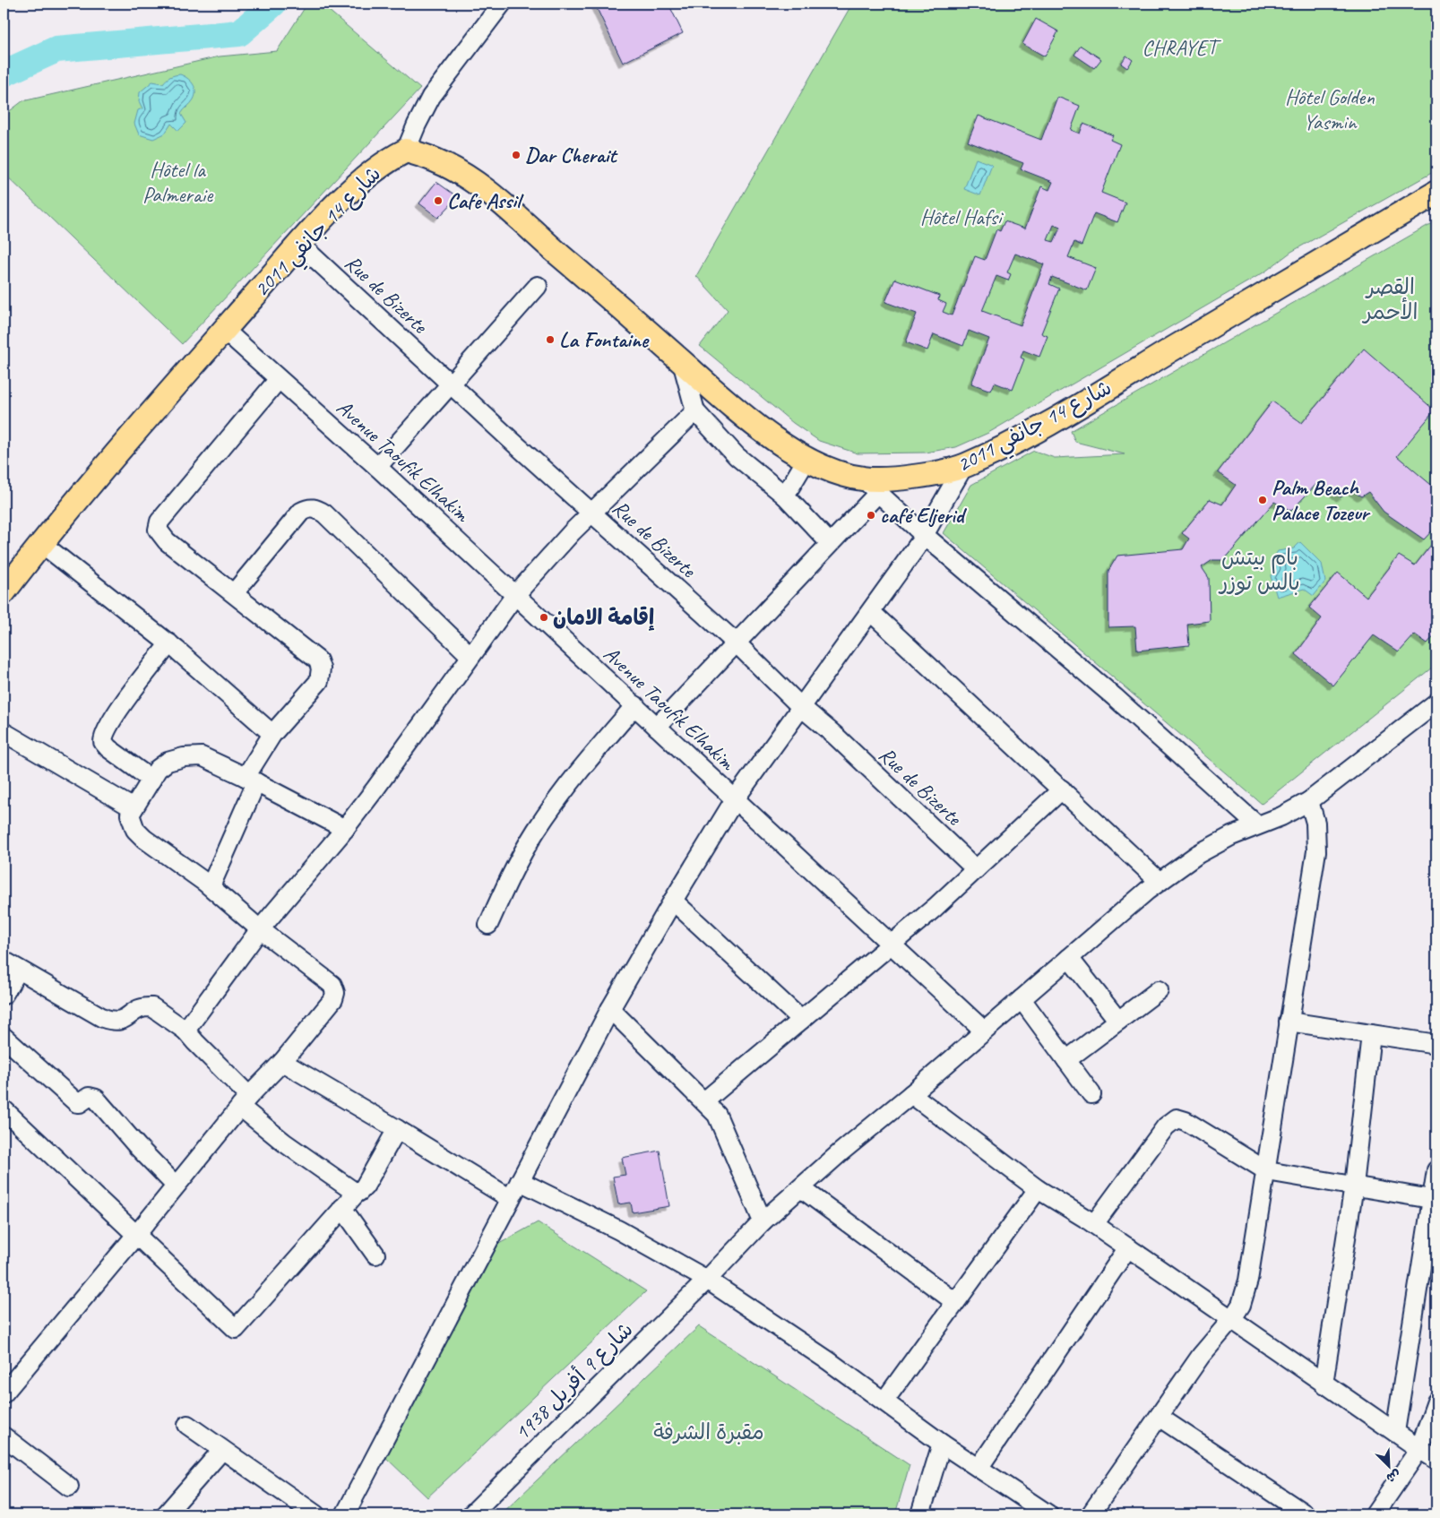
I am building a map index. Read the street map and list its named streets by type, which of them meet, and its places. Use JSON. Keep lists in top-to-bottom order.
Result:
{
  "streets": {
    "main road": ["شارع 14 جانفي 2011"],
    "street": ["Rue de Bizerte", "Avenue Taoufik Elhakim", "شارع 9 أفريل 1938"]
  },
  "crossings": [
    ["شارع 14 جانفي 2011", "Rue de Bizerte"],
    ["شارع 14 جانفي 2011", "Avenue Taoufik Elhakim"],
    ["Avenue Taoufik Elhakim", "شارع 9 أفريل 1938"]
  ],
  "parks": [
    "CHRAYET",
    "Hôtel Golden Yasmin",
    "Hôtel la Palmeraie",
    "Hôtel Hafsi",
    "القصر الأحمر",
    "بام بيتش بالس توزر",
    "مقبرة الشرفة"
  ],
  "places": [
    "Dar Cherait",
    "Cafe Assil",
    "La Fontaine",
    "Palm Beach Palace Tozeur",
    "café Eljerid",
    "إقامة الامان"
  ],
  "north": "bottom right"
}
